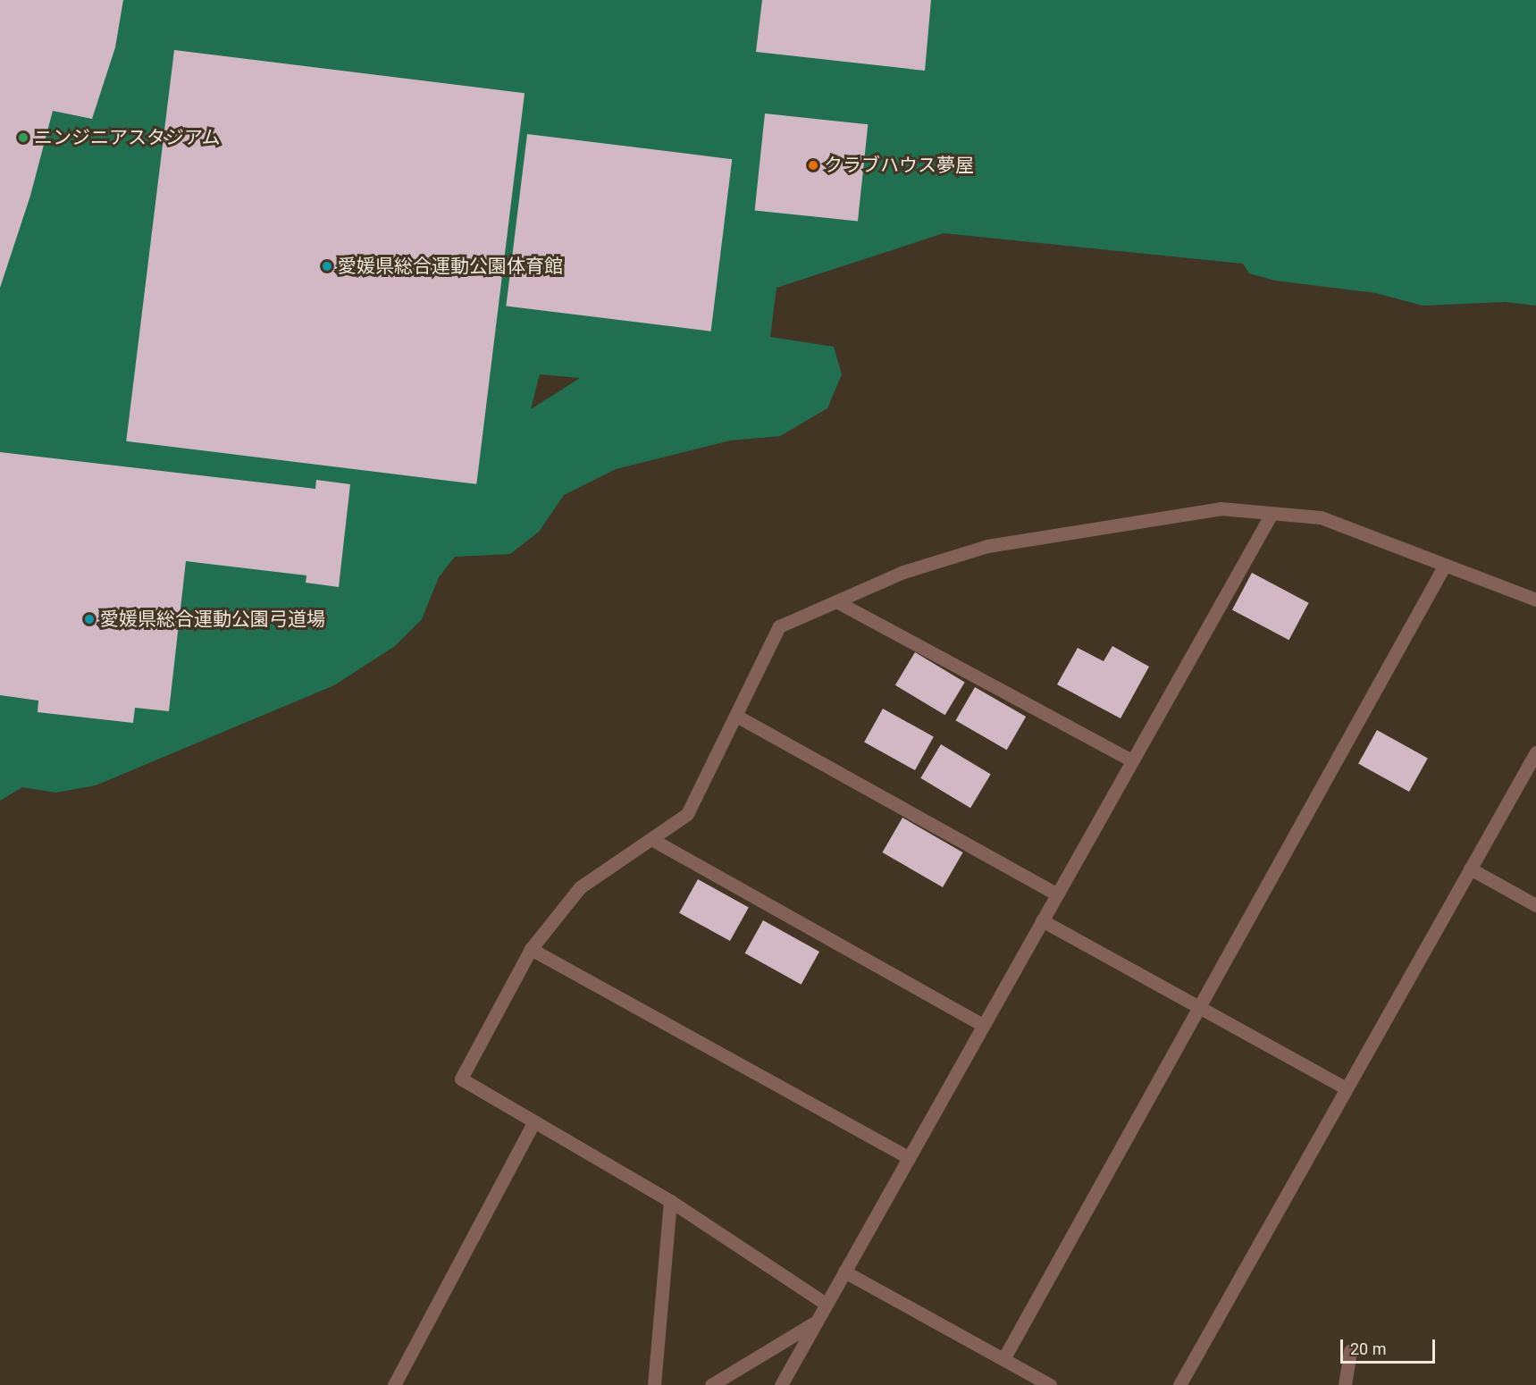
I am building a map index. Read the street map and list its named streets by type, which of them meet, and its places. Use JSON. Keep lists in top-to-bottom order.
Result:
{
  "places": [
    "ニンジニアスタジアム",
    "クラブハウス夢屋",
    "愛媛県総合運動公園体育館",
    "愛媛県総合運動公園弓道場"
  ],
  "scale_bar": "20 m"
}
